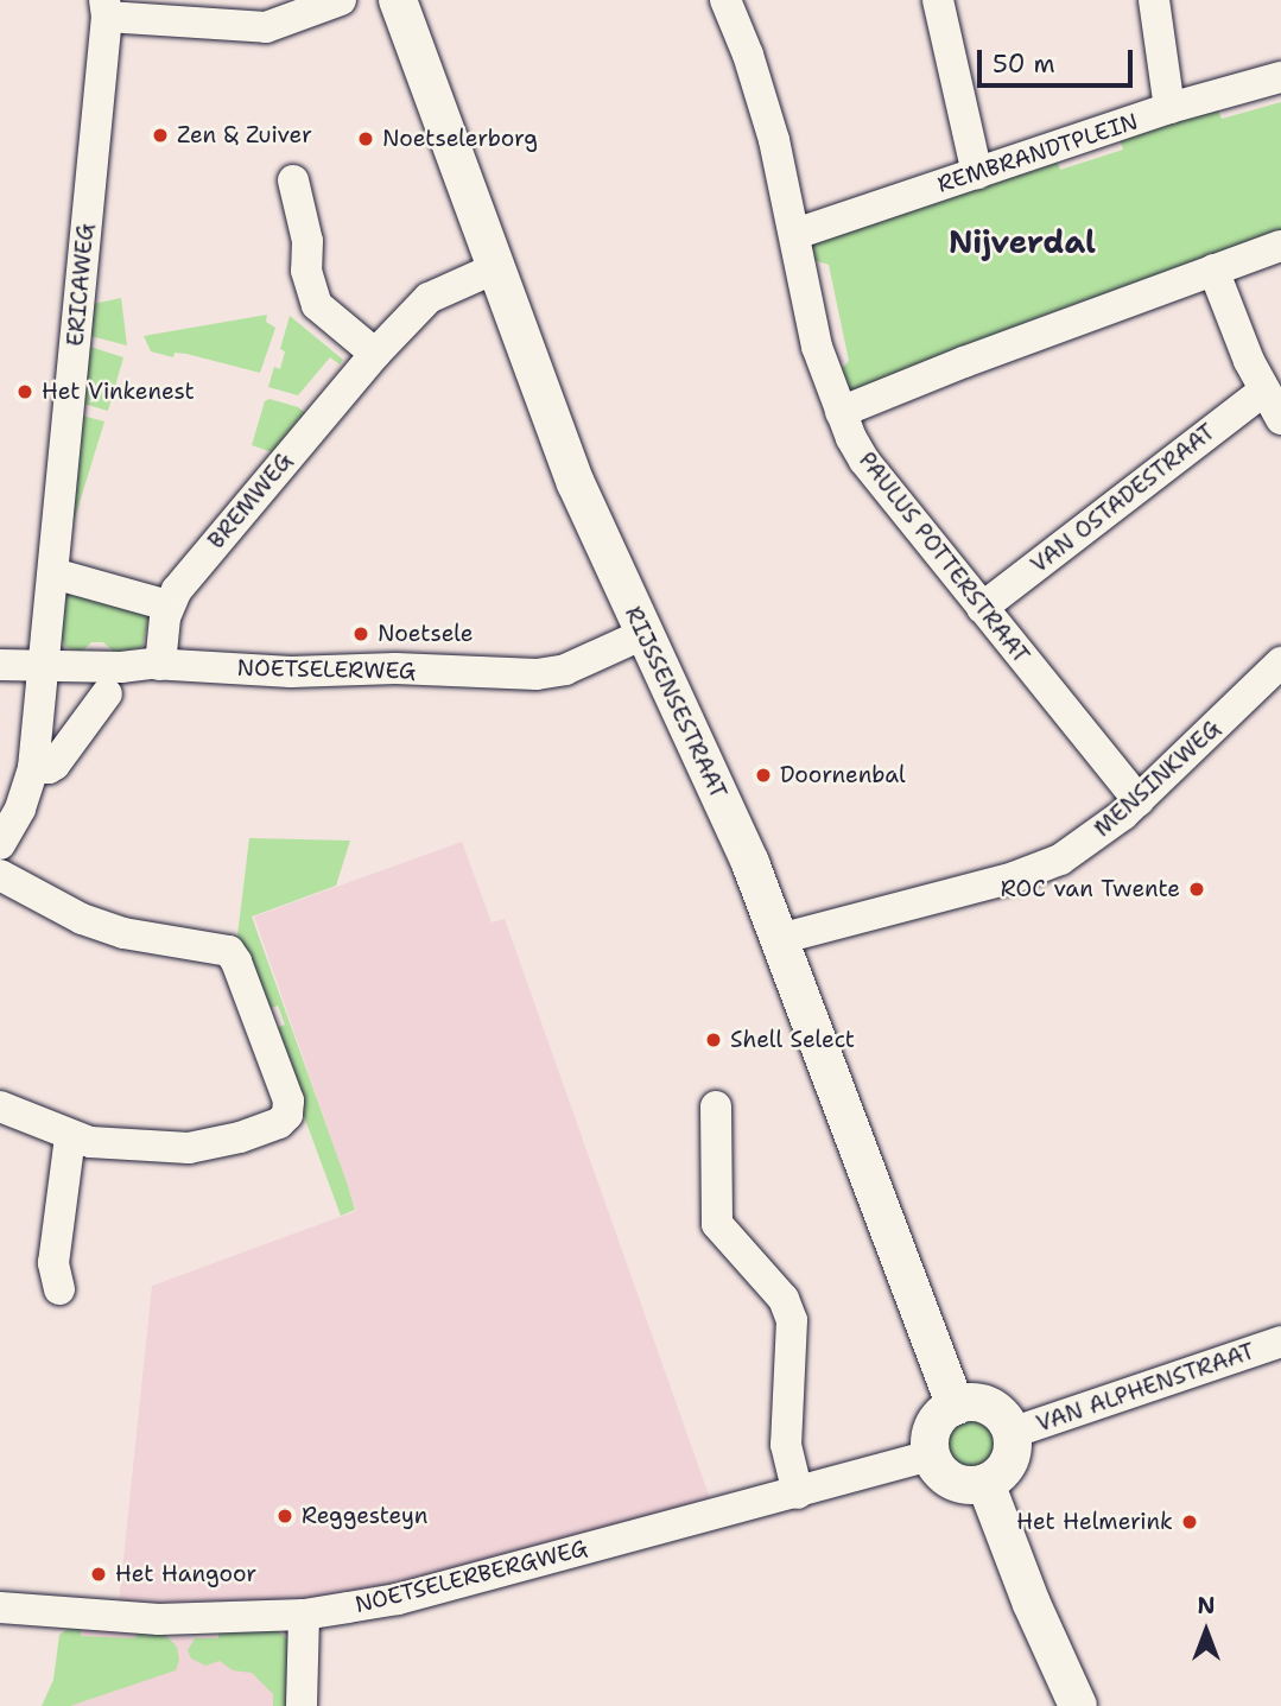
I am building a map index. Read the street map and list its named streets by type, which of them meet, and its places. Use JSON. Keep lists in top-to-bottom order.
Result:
{
  "streets": {
    "main road": ["RIJSSENSESTRAAT"],
    "street": [
      "REMBRANDTPLEIN",
      "ERICAWEG",
      "VAN OSTADESTRAAT",
      "BREMWEG",
      "PAULUS POTTERSTRAAT",
      "NOETSELERWEG",
      "MENSINKWEG",
      "VAN ALPHENSTRAAT",
      "NOETSELERBERGWEG"
    ]
  },
  "crossings": [
    ["REMBRANDTPLEIN", "PAULUS POTTERSTRAAT"],
    ["ERICAWEG", "NOETSELERWEG"],
    ["VAN OSTADESTRAAT", "PAULUS POTTERSTRAAT"],
    ["BREMWEG", "NOETSELERWEG"],
    ["BREMWEG", "RIJSSENSESTRAAT"],
    ["PAULUS POTTERSTRAAT", "MENSINKWEG"],
    ["NOETSELERWEG", "RIJSSENSESTRAAT"],
    ["RIJSSENSESTRAAT", "MENSINKWEG"],
    ["RIJSSENSESTRAAT", "VAN ALPHENSTRAAT"],
    ["RIJSSENSESTRAAT", "NOETSELERBERGWEG"],
    ["VAN ALPHENSTRAAT", "NOETSELERBERGWEG"]
  ],
  "districts": ["Nijverdal"],
  "places": [
    "Zen & Zuiver",
    "Noetselerborg",
    "Het Vinkenest",
    "Noetsele",
    "Doornenbal",
    "ROC van Twente",
    "Shell Select",
    "Reggesteyn",
    "Het Helmerink",
    "Het Hangoor"
  ],
  "scale_bar": "50 m",
  "north": "top"
}
